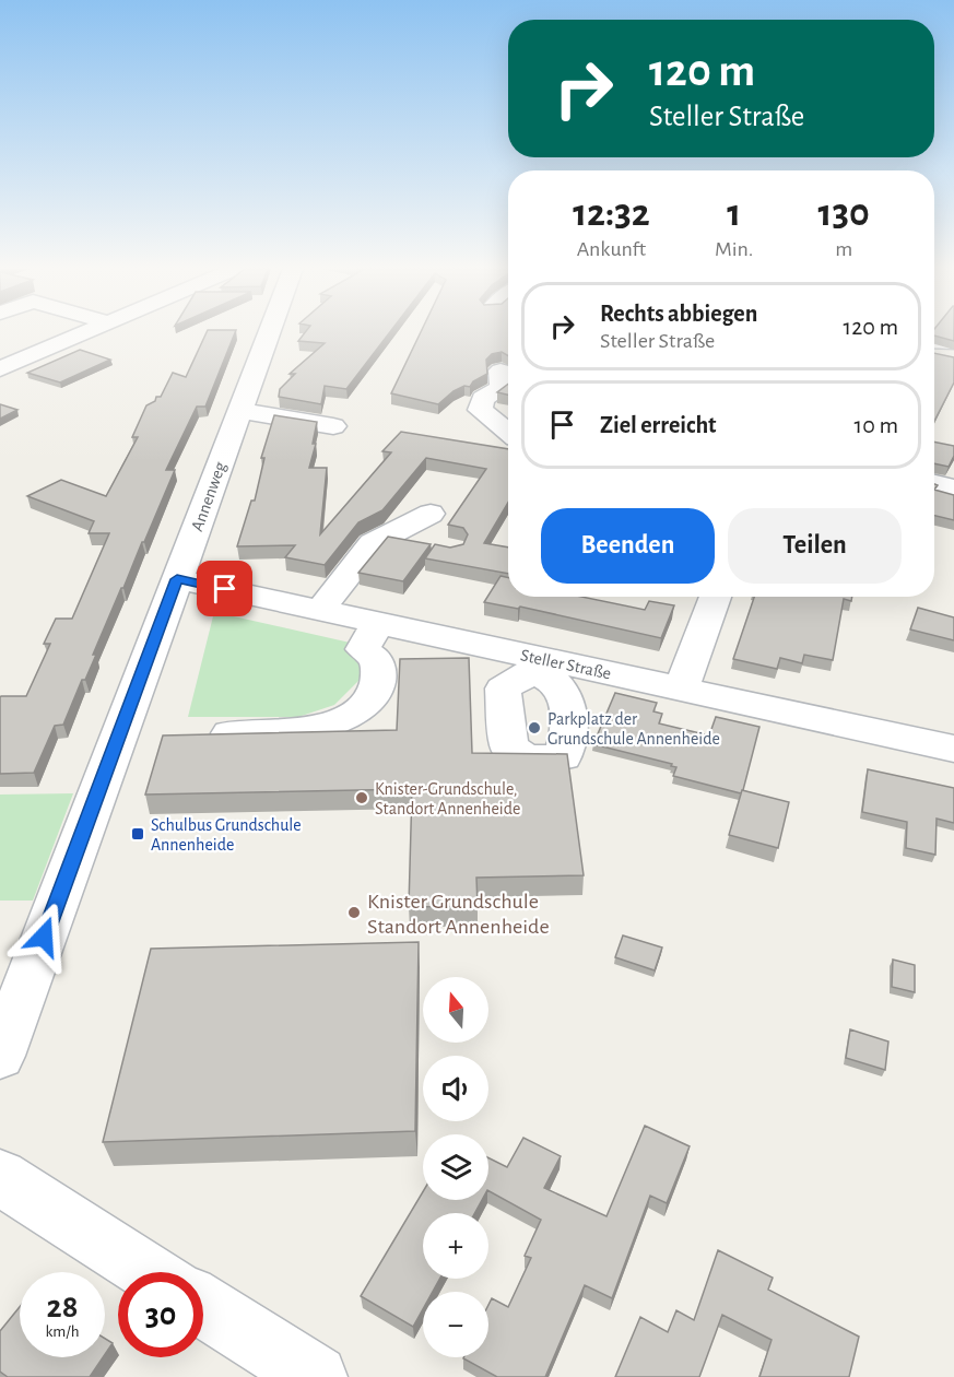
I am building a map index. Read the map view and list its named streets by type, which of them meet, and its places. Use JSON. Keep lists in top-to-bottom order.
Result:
{
  "streets": {
    "street": ["Annenweg", "Steller Straße"]
  },
  "crossings": [
    ["Annenweg", "Steller Straße"]
  ],
  "places": {
    "other": ["Parkplatz der Grundschule Annenheide", "Knister-Grundschule, Standort Annenheide", "Knister Grundschule Standort Annenheide"],
    "transit": ["Schulbus Grundschule Annenheide"]
  },
  "north": "top",
  "page": {
    "turn": ["120 m", "Steller Straße"],
    "eta": [
      "12:32",
      "Ankunft",
      "1",
      "Min.",
      "130",
      "m"
    ],
    "list": [
      {
        "name": "Rechts abbiegen",
        "note": "Steller Straße",
        "value": "120 m"
      },
      {
        "name": "Ziel erreicht",
        "value": "10 m"
      }
    ],
    "buttons": ["Beenden", "Teilen"],
    "map_buttons": ["+", "−"],
    "speed": "28 km/h",
    "limit": "30"
  }
}
